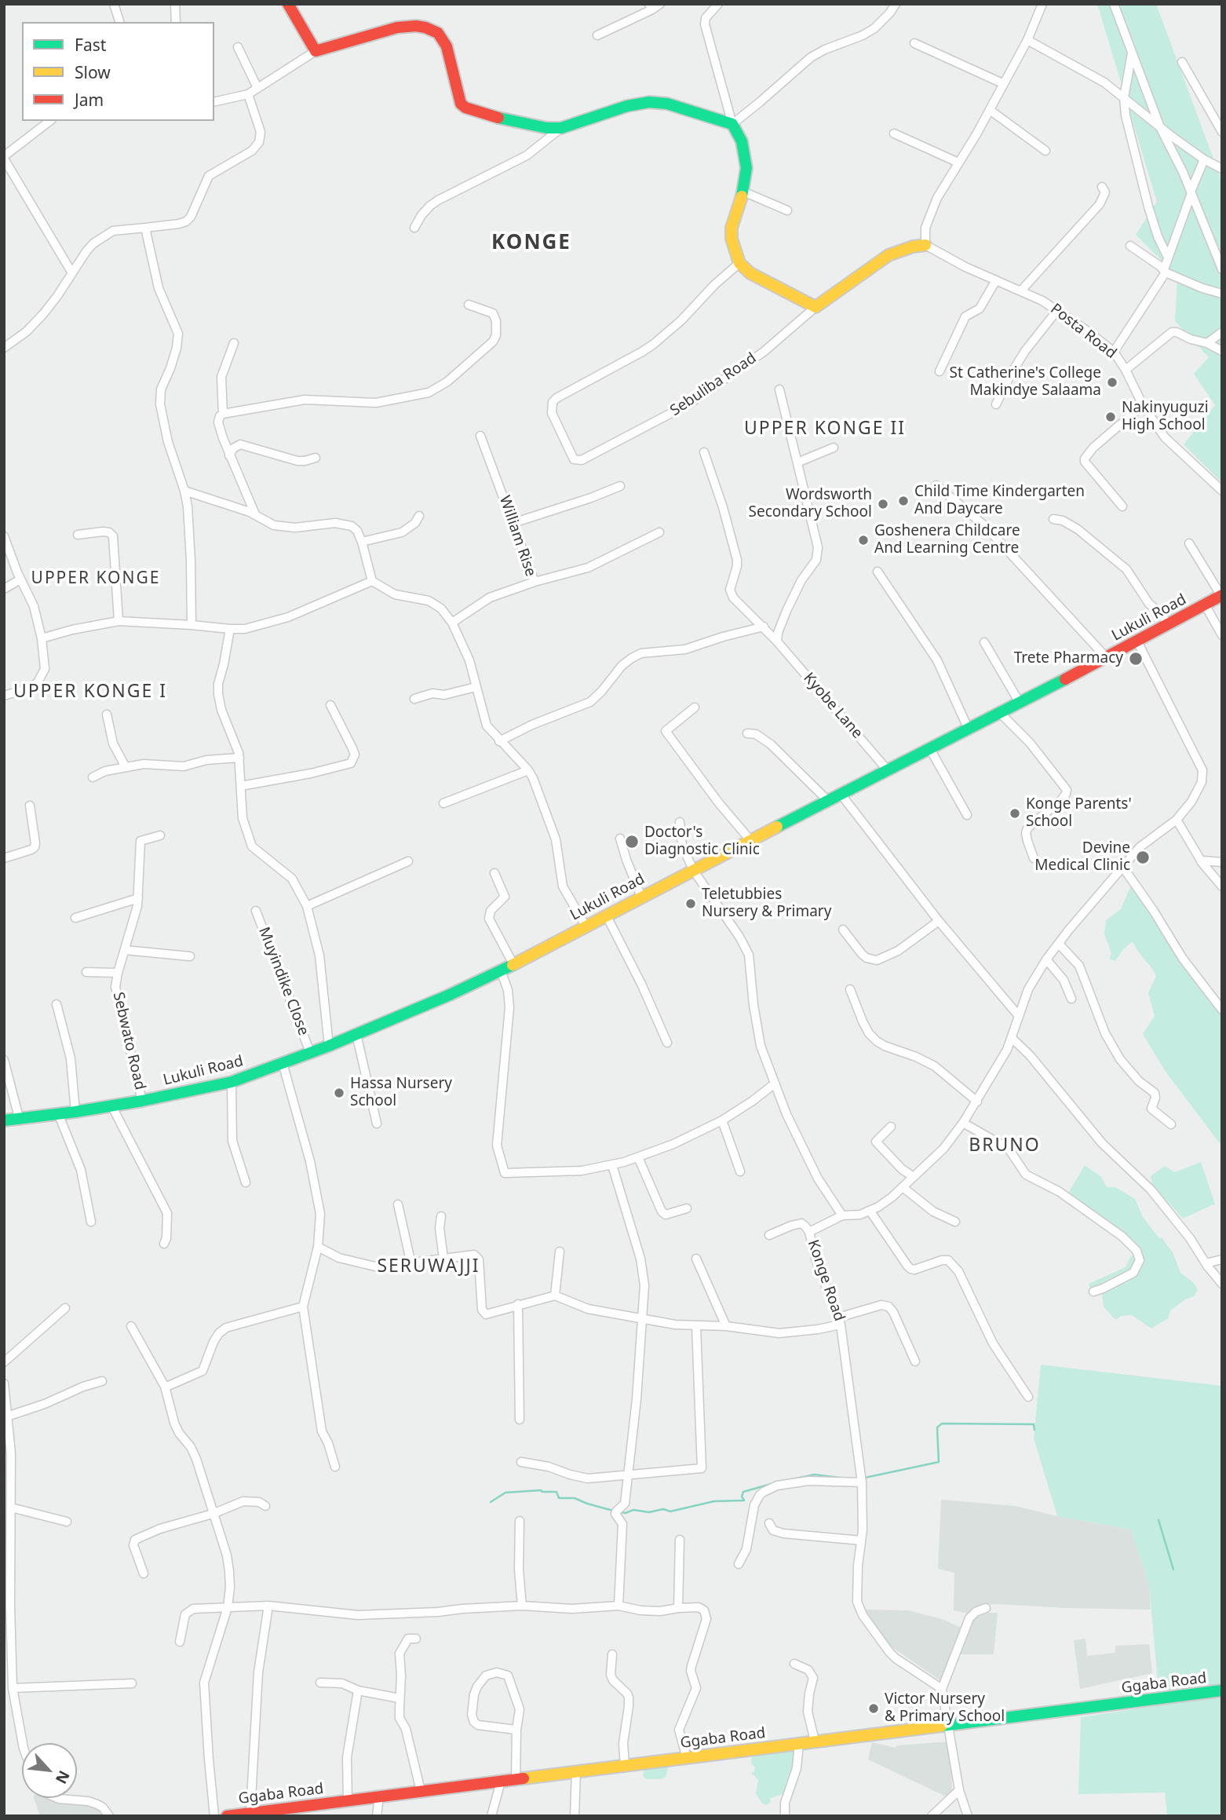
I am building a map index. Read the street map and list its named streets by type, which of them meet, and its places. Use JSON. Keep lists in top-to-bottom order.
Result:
{
  "streets": {
    "street": [
      "Posta Road",
      "Sebuliba Road",
      "William Rise",
      "Lukuli Road",
      "Kyobe Lane",
      "Muyindike Close",
      "Sebwato Road",
      "Konge Road",
      "Ggaba Road"
    ]
  },
  "crossings": [
    ["Lukuli Road", "Kyobe Lane"],
    ["Lukuli Road", "Muyindike Close"],
    ["Lukuli Road", "Sebwato Road"]
  ],
  "districts": [
    "KONGE",
    "UPPER KONGE II",
    "UPPER KONGE",
    "UPPER KONGE I",
    "BRUNO",
    "SERUWAJJI"
  ],
  "places": [
    "St Catherine's College Makindye Salaama",
    "Nakinyuguzi High School",
    "Child Time Kindergarten And Daycare",
    "Wordsworth Secondary School",
    "Goshenera Childcare And Learning Centre",
    "Trete Pharmacy",
    "Konge Parents' School",
    "Doctor's Diagnostic Clinic",
    "Devine Medical Clinic",
    "Teletubbies Nursery & Primary",
    "Hassa Nursery School",
    "Victor Nursery & Primary School"
  ],
  "legend": ["Fast", "Slow", "Jam"],
  "north": "bottom right"
}
